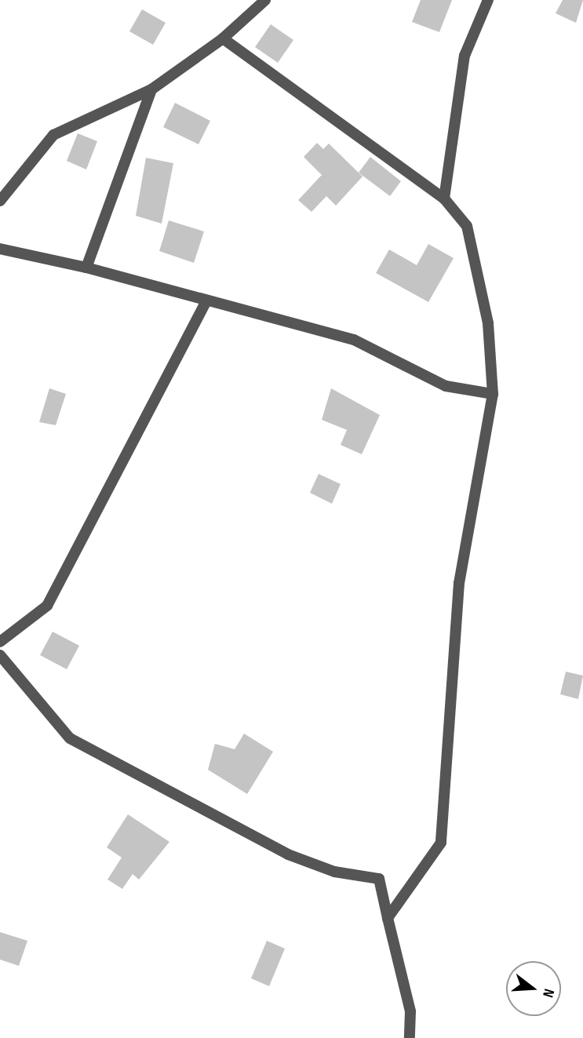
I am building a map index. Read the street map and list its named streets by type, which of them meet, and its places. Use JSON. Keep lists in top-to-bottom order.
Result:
{
  "north": "right"
}
